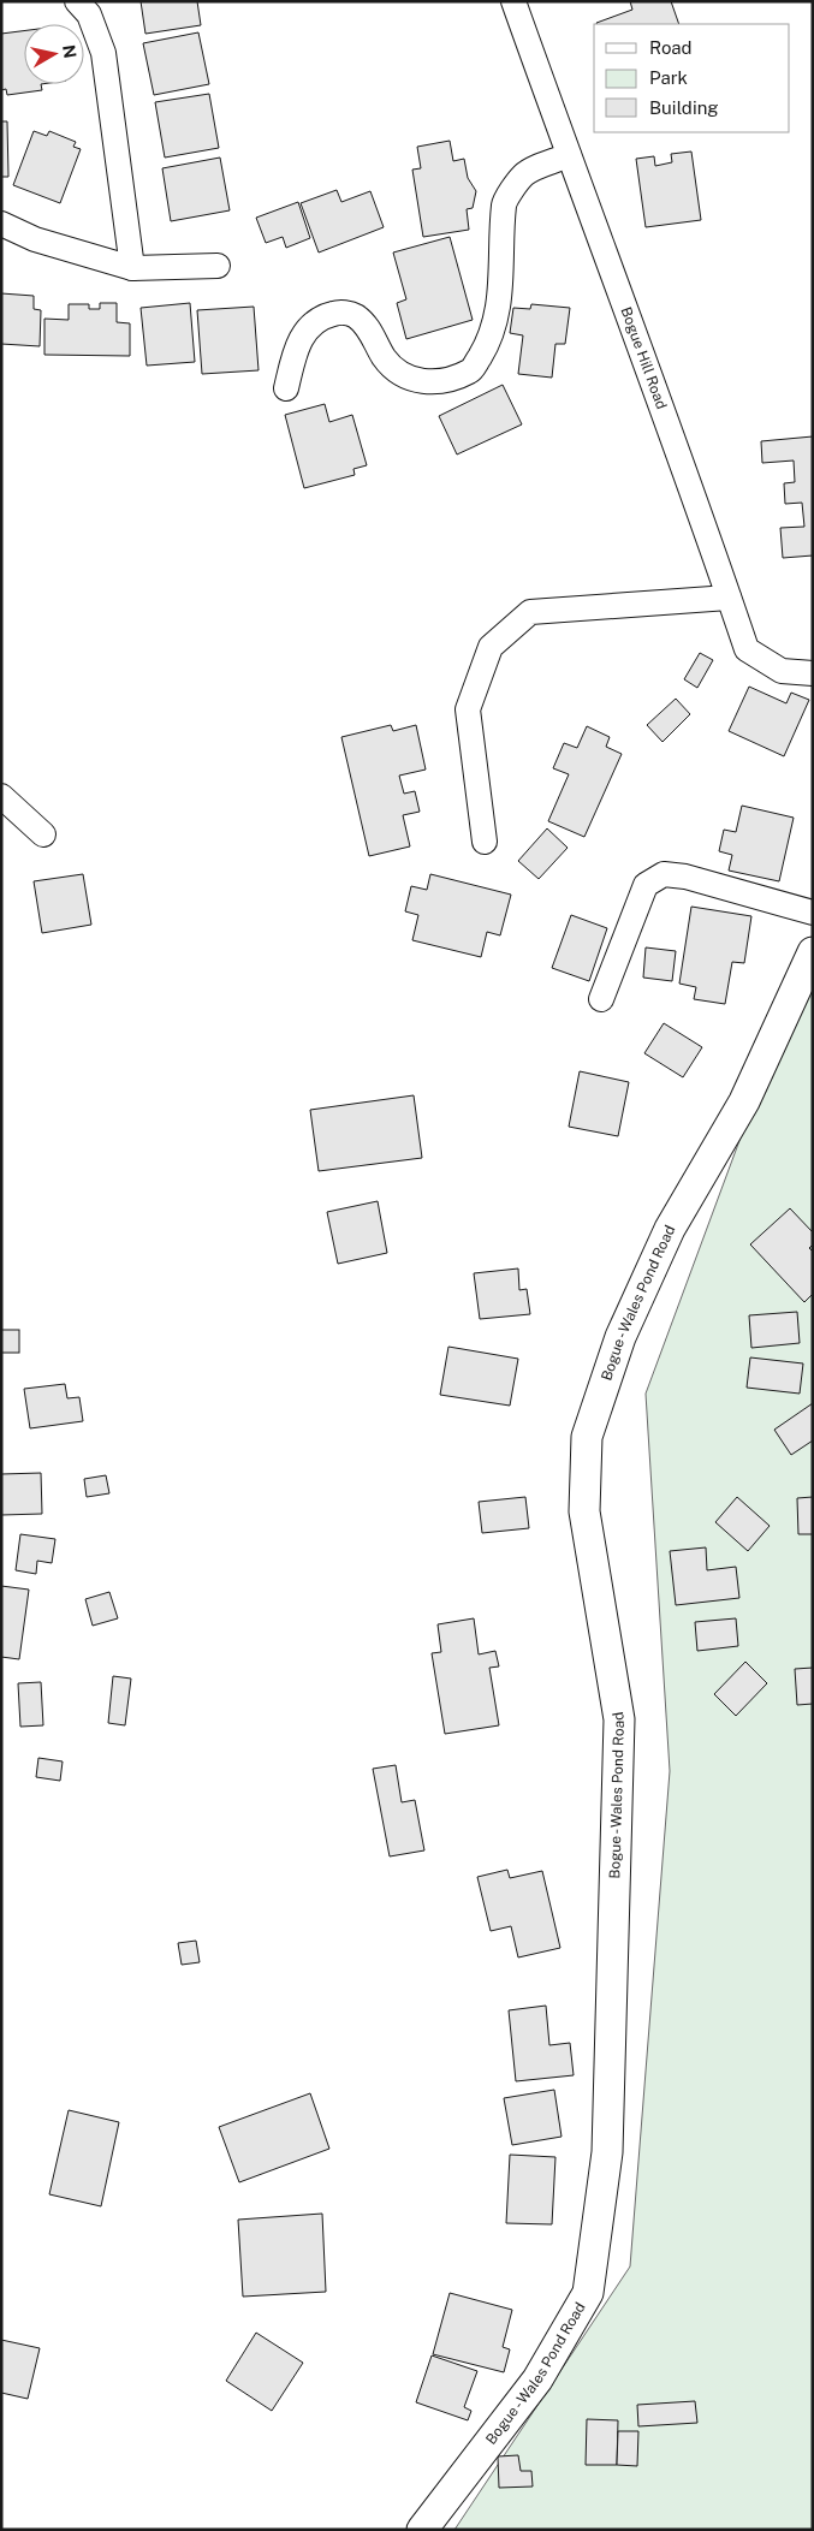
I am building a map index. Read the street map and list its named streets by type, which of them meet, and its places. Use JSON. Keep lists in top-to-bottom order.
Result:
{
  "streets": {
    "street": ["Bogue Hill Road", "Bogue - Wales Pond Road"]
  },
  "legend": ["Road", "Park", "Building"],
  "north": "right"
}
